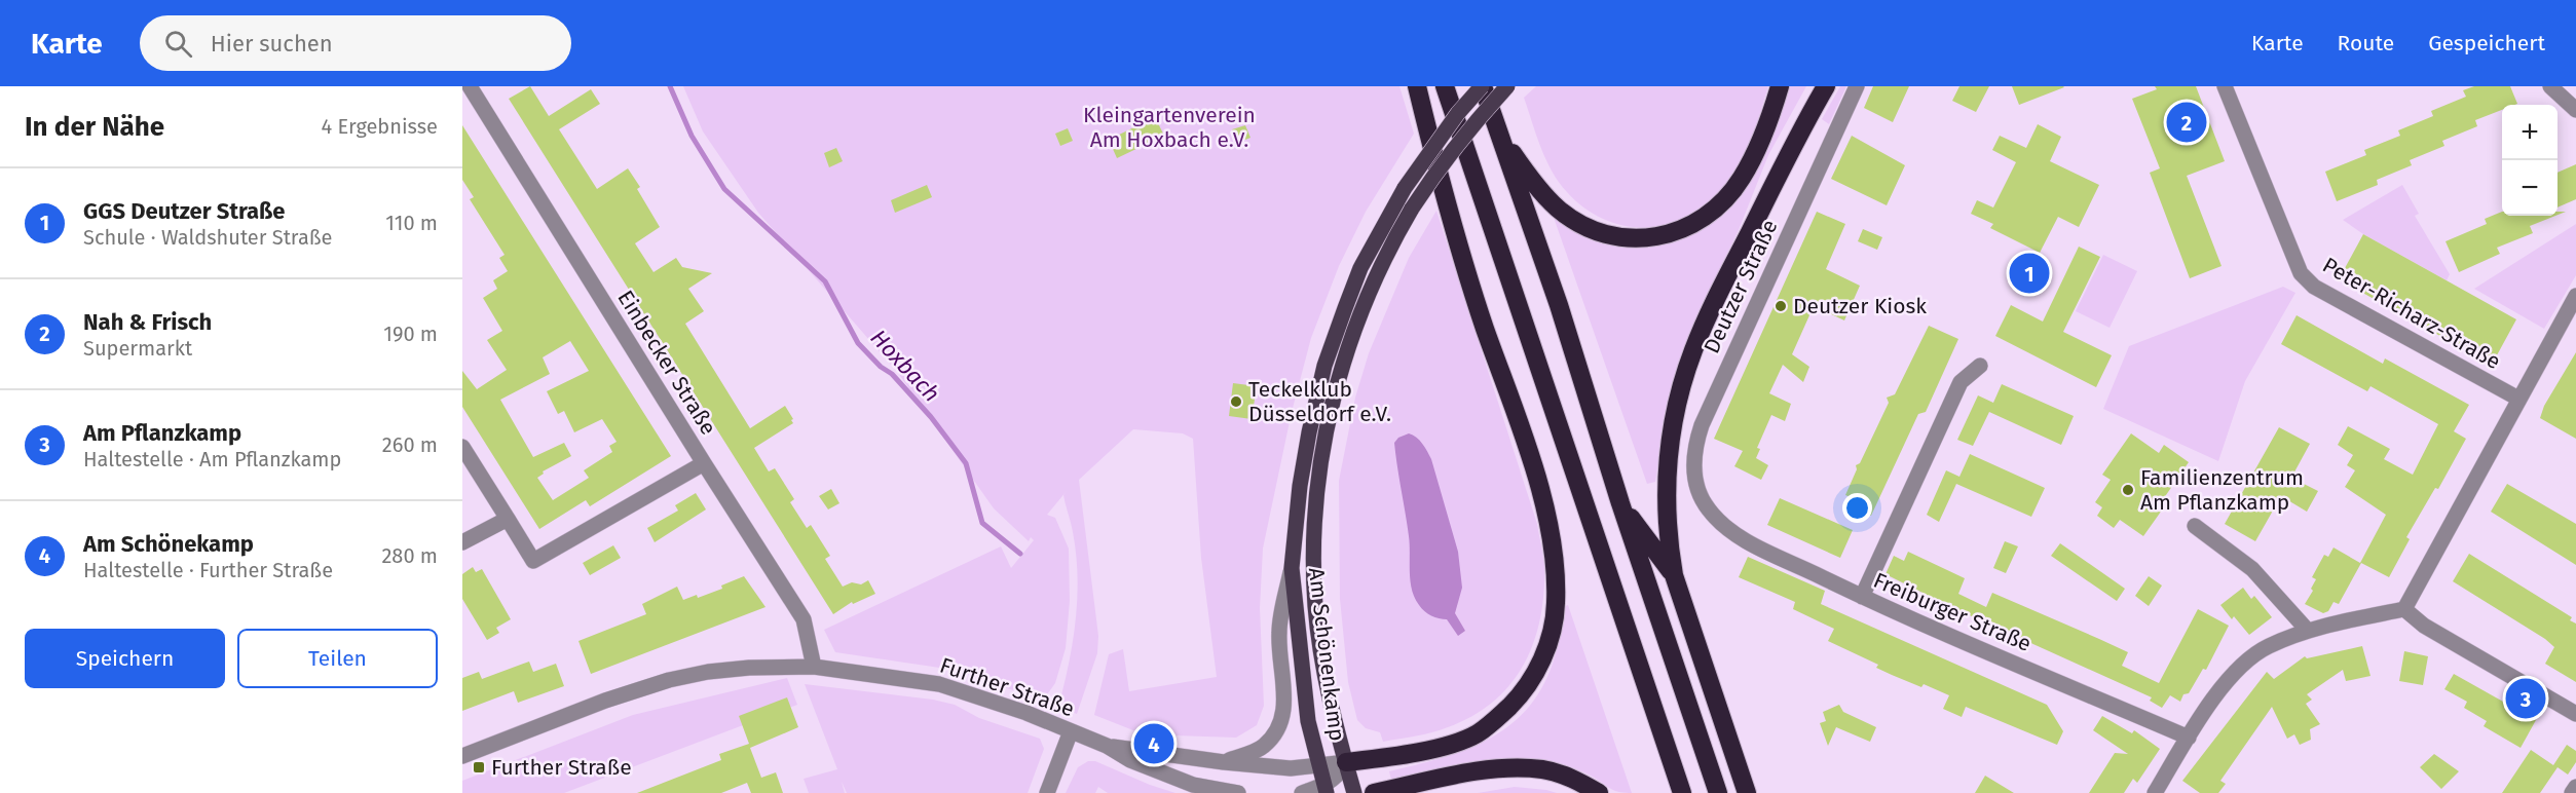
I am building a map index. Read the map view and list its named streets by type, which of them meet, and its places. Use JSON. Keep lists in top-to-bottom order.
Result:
{
  "streets": {
    "main road": ["Am Schönenkamp"],
    "street": [
      "Deutzer Straße",
      "Peter-Richarz-Straße",
      "Einbecker Straße",
      "Freiburger Straße",
      "Further Straße"
    ]
  },
  "crossings": [
    ["Deutzer Straße", "Freiburger Straße"],
    ["Einbecker Straße", "Further Straße"],
    ["Am Schönenkamp", "Further Straße"]
  ],
  "water": ["Hoxbach"],
  "parks": ["Kleingartenverein Am Hoxbach e.V."],
  "places": {
    "other": ["Deutzer Kiosk", "Teckelklub Düsseldorf e.V.", "Familienzentrum Am Pflanzkamp"],
    "transit": ["Further Straße"]
  },
  "page": {
    "header": "Karte",
    "search": "Hier suchen",
    "nav": ["Karte", "Route", "Gespeichert"],
    "heading": ["In der Nähe", "4 Ergebnisse"],
    "pins": [
      "2",
      "1",
      "3",
      "4"
    ],
    "map_buttons": ["+", "−"],
    "list": [
      {
        "mark": "1",
        "name": "GGS Deutzer Straße",
        "note": "Schule · Waldshuter Straße",
        "value": "110 m"
      },
      {
        "mark": "2",
        "name": "Nah & Frisch",
        "note": "Supermarkt",
        "value": "190 m"
      },
      {
        "mark": "3",
        "name": "Am Pflanzkamp",
        "note": "Haltestelle · Am Pflanzkamp",
        "value": "260 m"
      },
      {
        "mark": "4",
        "name": "Am Schönekamp",
        "note": "Haltestelle · Further Straße",
        "value": "280 m"
      }
    ],
    "buttons": ["Speichern", "Teilen"]
  }
}
